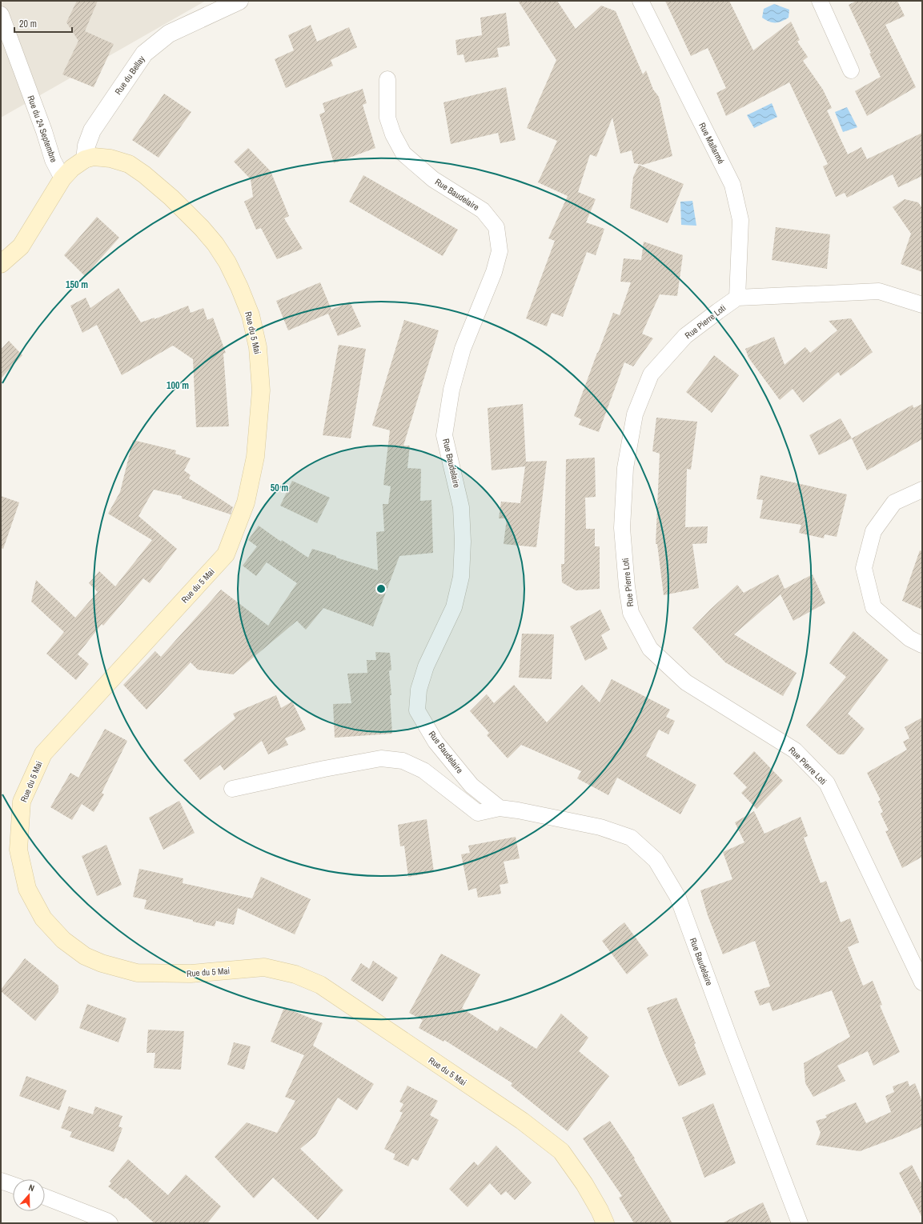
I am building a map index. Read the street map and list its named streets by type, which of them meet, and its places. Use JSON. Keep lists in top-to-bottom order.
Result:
{
  "streets": {
    "main road": ["Rue du 5 Mai"],
    "street": [
      "Rue du Bellay",
      "Rue du 24 Septembre",
      "Rue Mallarmé",
      "Rue Baudelaire",
      "Rue Pierre Loti"
    ]
  },
  "crossings": [
    ["Rue du Bellay", "Rue du 5 Mai"],
    ["Rue du 24 Septembre", "Rue du 5 Mai"],
    ["Rue Mallarmé", "Rue Pierre Loti"]
  ],
  "scale_bar": "20 m",
  "north": "top",
  "rings": ["150 m", "100 m", "50 m"]
}
